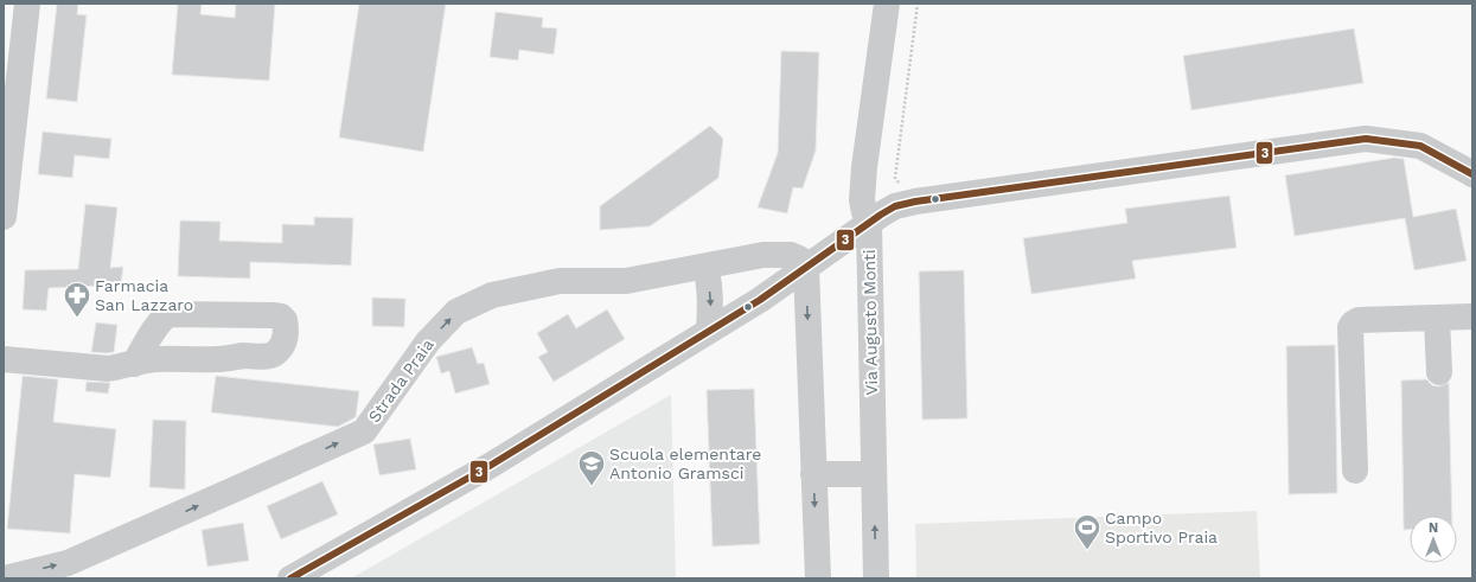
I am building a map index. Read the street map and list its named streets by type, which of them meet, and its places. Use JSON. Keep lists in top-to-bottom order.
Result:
{
  "streets": {
    "street": ["Via Augusto Monti", "Strada Praia"]
  },
  "places": {
    "pharmacy": ["Farmacia San Lazzaro"],
    "school or university": ["Scuola elementare Antonio Gramsci"],
    "sports": ["Campo Sportivo Praia"]
  },
  "lines": ["transit line 3"],
  "north": "top"
}
